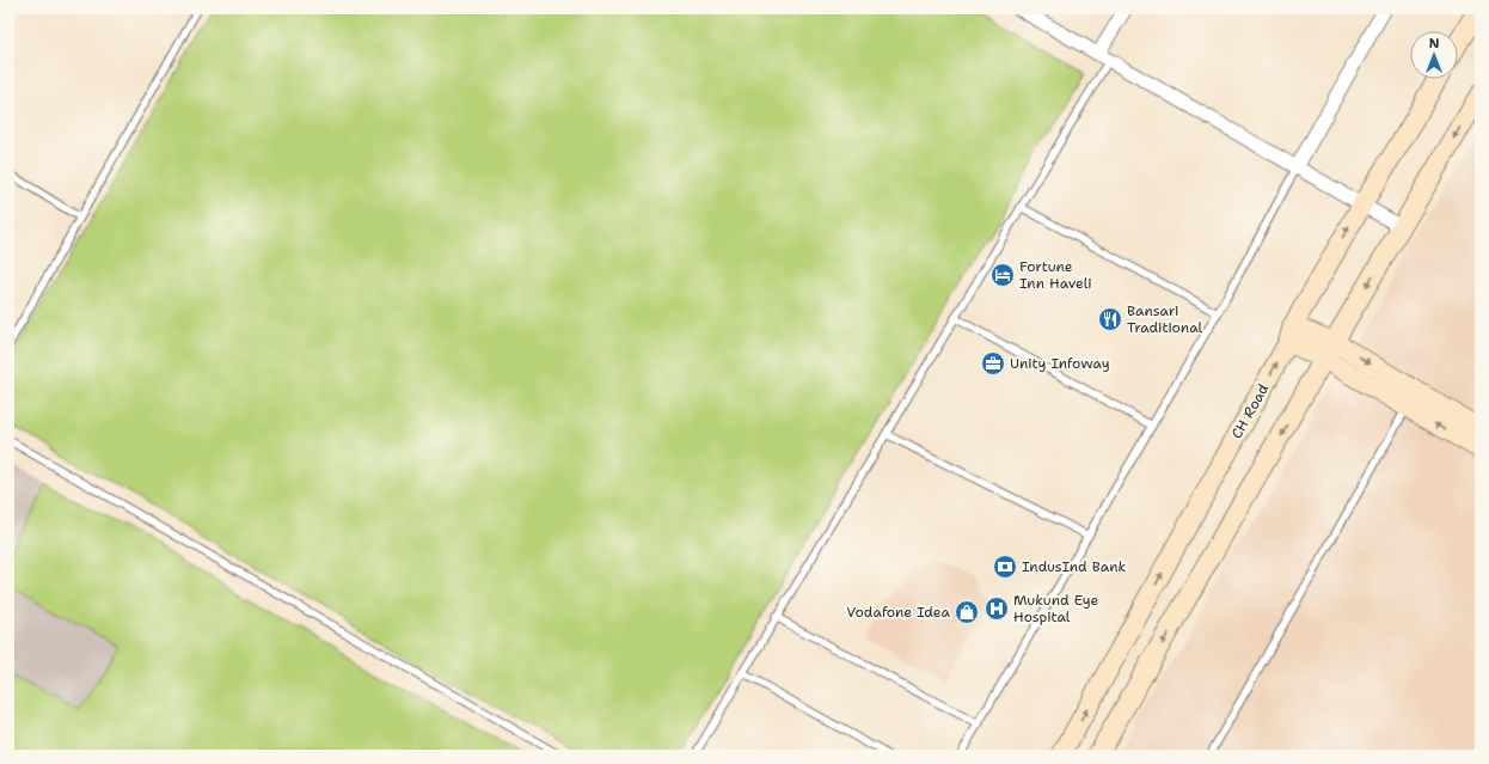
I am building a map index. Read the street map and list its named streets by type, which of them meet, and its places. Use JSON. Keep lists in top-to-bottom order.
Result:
{
  "streets": {
    "street": ["CH Road"]
  },
  "places": {
    "hotel": ["Fortune Inn Haveli"],
    "restaurant": ["Bansari Traditional"],
    "office": ["Unity Infoway"],
    "bank": ["IndusInd Bank"],
    "hospital": ["Mukund Eye Hospital"],
    "shop": ["Vodafone Idea"]
  },
  "north": "top"
}
